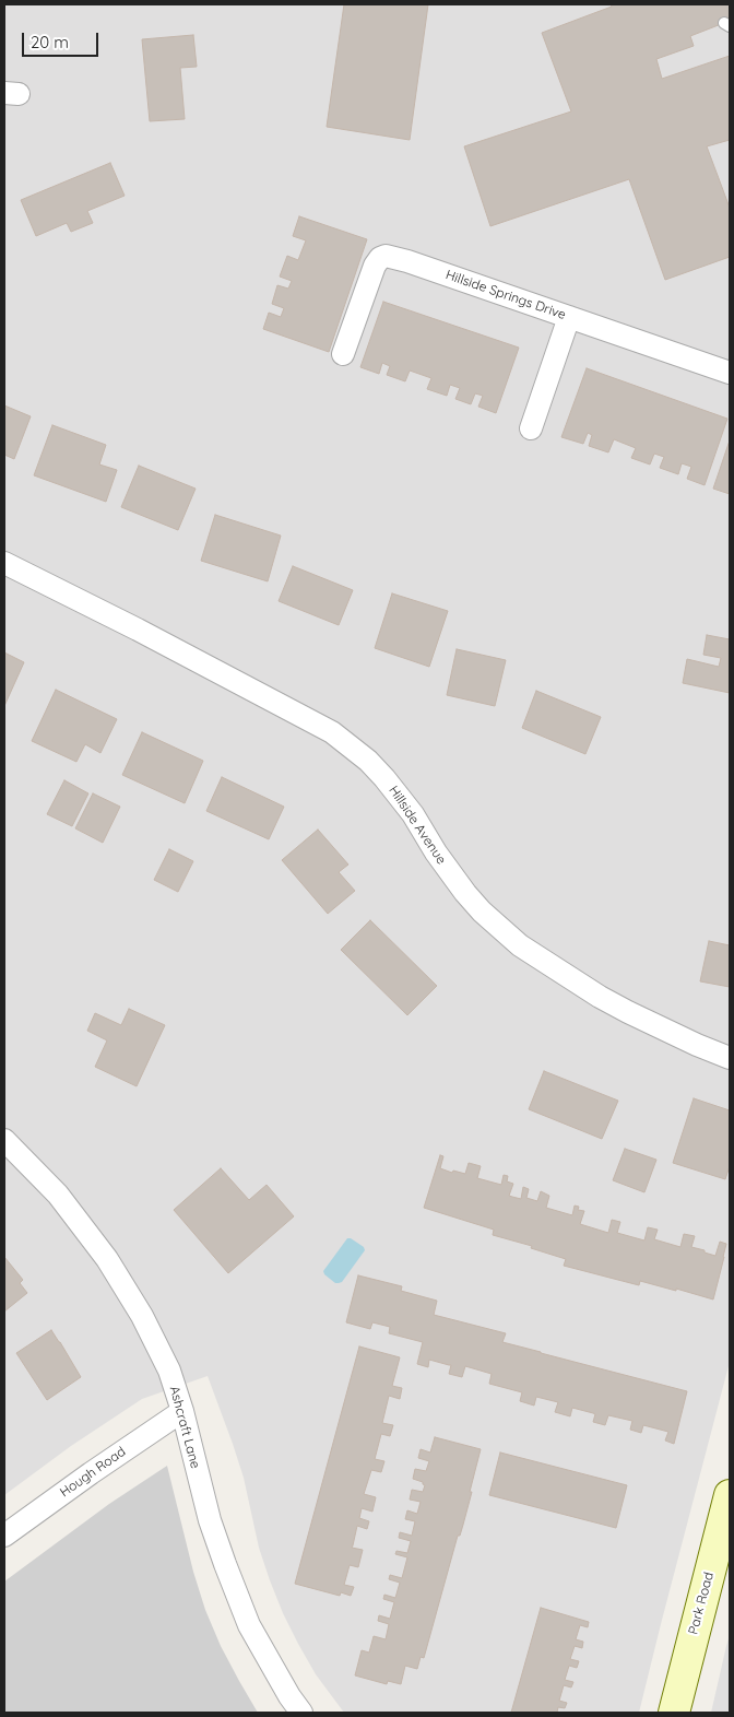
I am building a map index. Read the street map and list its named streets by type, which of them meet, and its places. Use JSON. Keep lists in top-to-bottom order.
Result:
{
  "streets": {
    "main road": ["Park Road"],
    "street": [
      "Hillside Springs Drive",
      "Hillside Avenue",
      "Ashcraft Lane",
      "Hough Road"
    ]
  },
  "crossings": [
    ["Ashcraft Lane", "Hough Road"]
  ],
  "scale_bar": "20 m"
}
